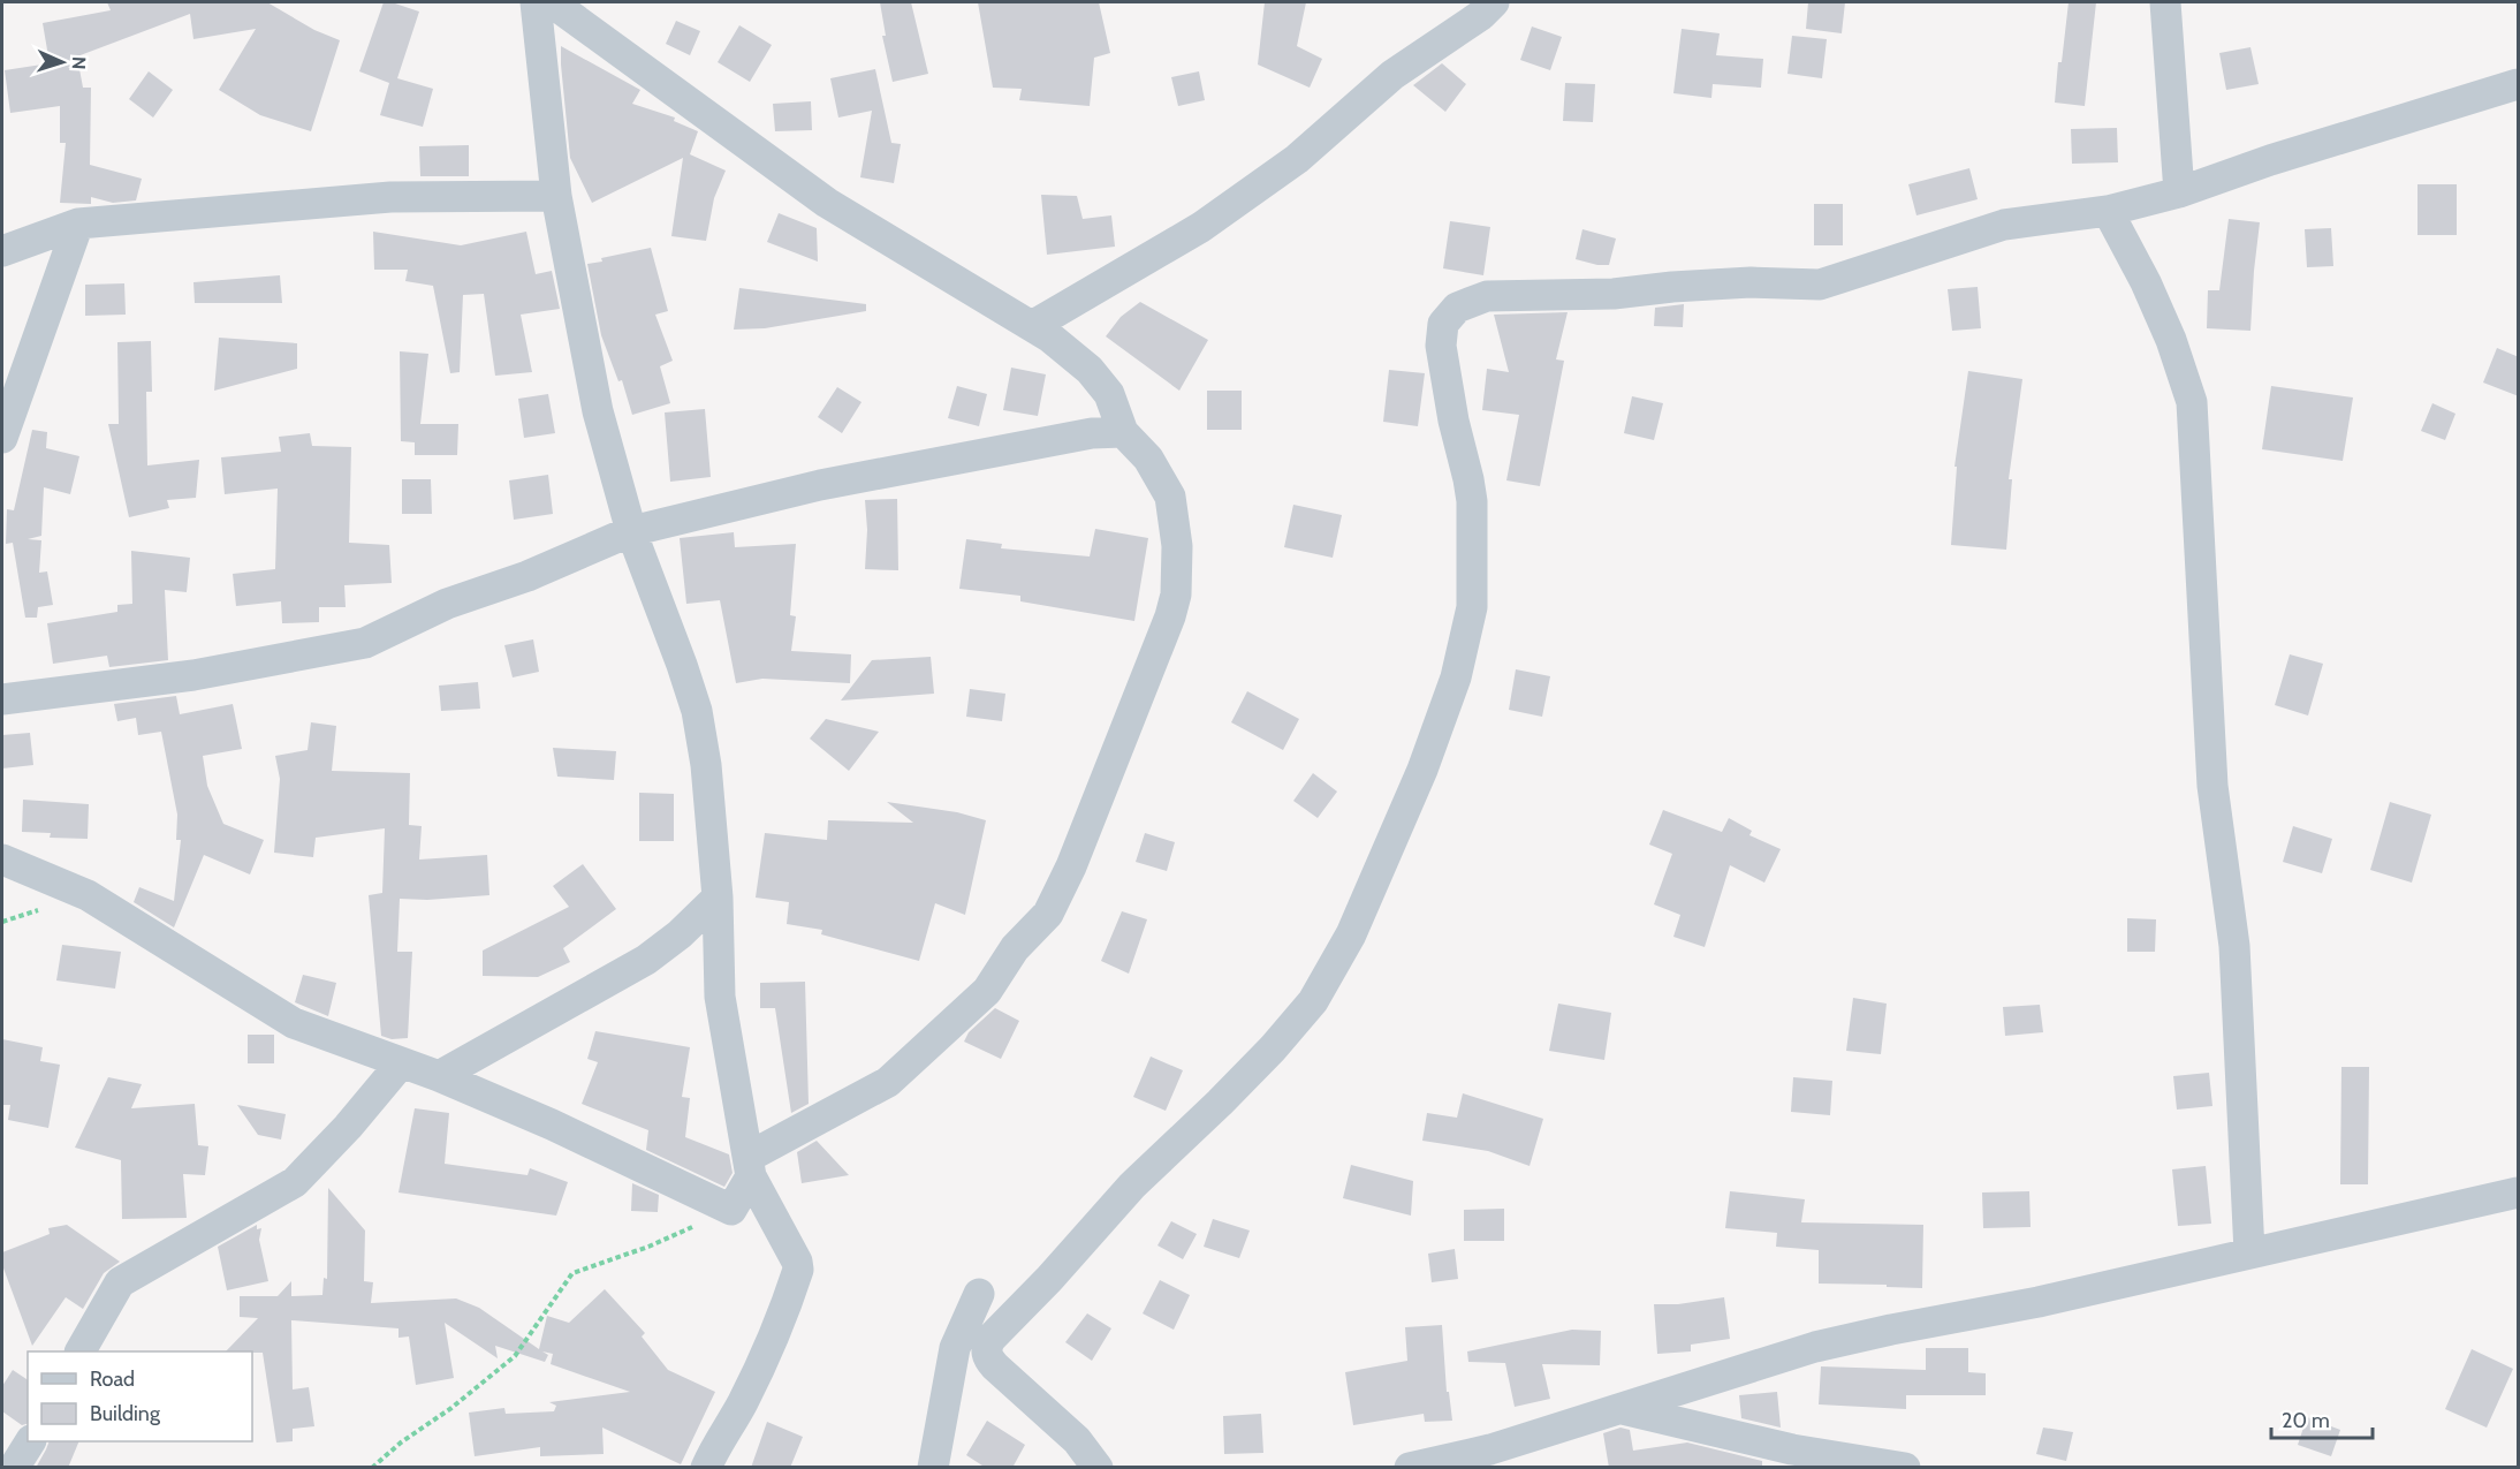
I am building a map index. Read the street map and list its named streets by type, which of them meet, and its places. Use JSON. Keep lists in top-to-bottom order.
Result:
{
  "legend": ["Road", "Building"],
  "scale_bar": "20 m",
  "north": "right"
}
